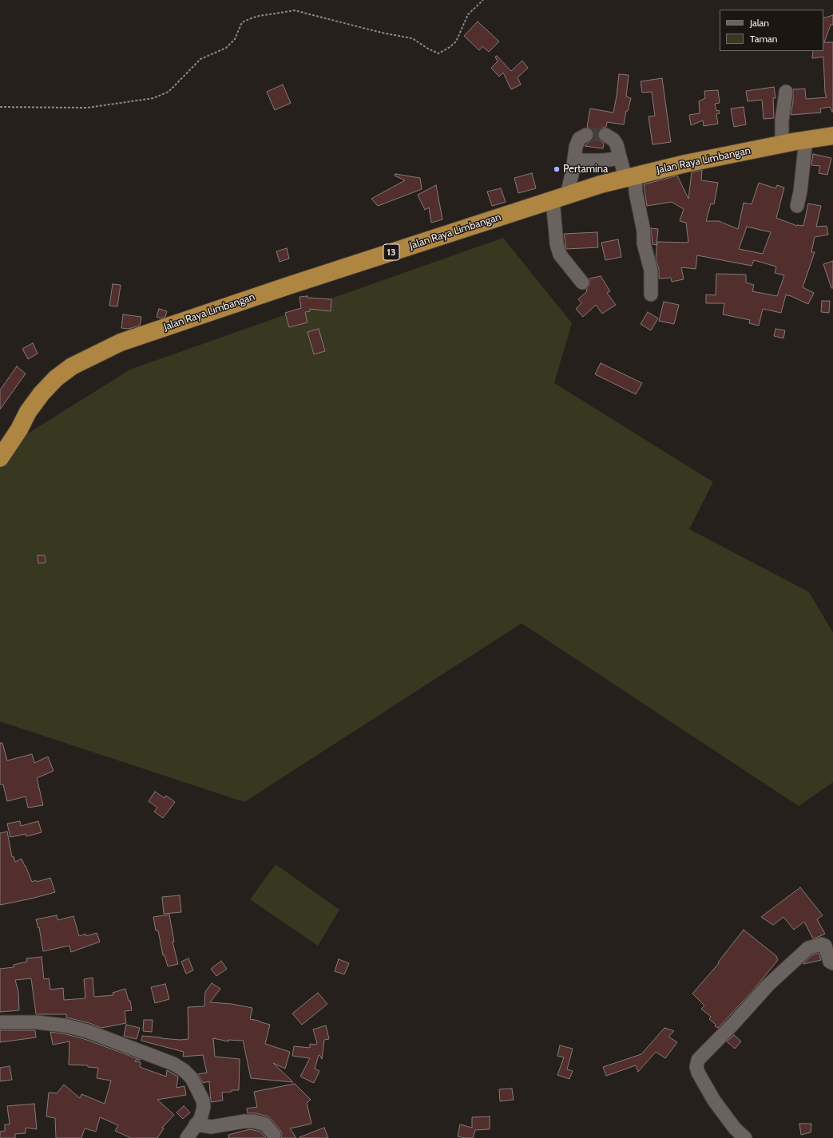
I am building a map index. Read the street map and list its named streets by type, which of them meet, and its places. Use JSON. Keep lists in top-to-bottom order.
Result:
{
  "streets": {
    "highway": ["Jalan Raya Limbangan", "13"]
  },
  "places": ["Pertamina"],
  "legend": ["Jalan", "Taman"]
}
